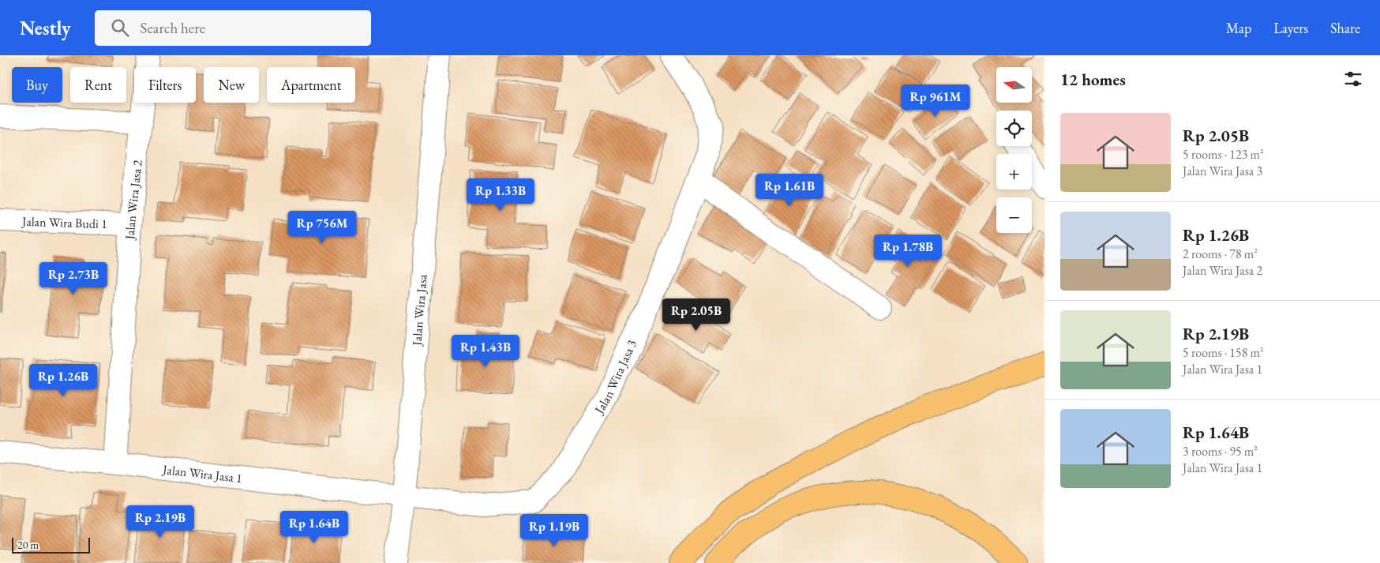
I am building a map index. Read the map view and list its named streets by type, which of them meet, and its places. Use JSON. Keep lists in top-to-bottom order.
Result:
{
  "streets": {
    "street": [
      "Jalan Wira Jasa 2",
      "Jalan Wira Budi 1",
      "Jalan Wira Jasa",
      "Jalan Wira Jasa 3",
      "Jalan Wira Jasa 1"
    ]
  },
  "crossings": [
    ["Jalan Wira Jasa 2", "Jalan Wira Budi 1"],
    ["Jalan Wira Jasa 2", "Jalan Wira Jasa 1"],
    ["Jalan Wira Jasa", "Jalan Wira Jasa 3"],
    ["Jalan Wira Jasa", "Jalan Wira Jasa 1"],
    ["Jalan Wira Jasa 3", "Jalan Wira Jasa 1"]
  ],
  "scale_bar": "20 m",
  "north": "left",
  "page": {
    "header": "Nestly",
    "search": "Search here",
    "nav": ["Map", "Layers", "Share"],
    "heading": "12 homes",
    "map_buttons": ["+", "−"],
    "chip": [
      "Buy",
      "Rent",
      "Filters",
      "New",
      "Apartment"
    ],
    "price": [
      "Rp 961M",
      "Rp 1.61B",
      "Rp 1.33B",
      "Rp 756M",
      "Rp 1.78B",
      "Rp 2.73B",
      "Rp 2.05B",
      "Rp 1.43B",
      "Rp 1.26B",
      "Rp 2.19B",
      "Rp 1.64B",
      "Rp 1.19B"
    ],
    "list": [
      {
        "name": "Rp 2.05B",
        "note": "5 rooms · 123 m² · Jalan Wira Jasa 3"
      },
      {
        "name": "Rp 1.26B",
        "note": "2 rooms · 78 m² · Jalan Wira Jasa 2"
      },
      {
        "name": "Rp 2.19B",
        "note": "5 rooms · 158 m² · Jalan Wira Jasa 1"
      },
      {
        "name": "Rp 1.64B",
        "note": "3 rooms · 95 m² · Jalan Wira Jasa 1"
      }
    ],
    "scale": "20 m"
  }
}
